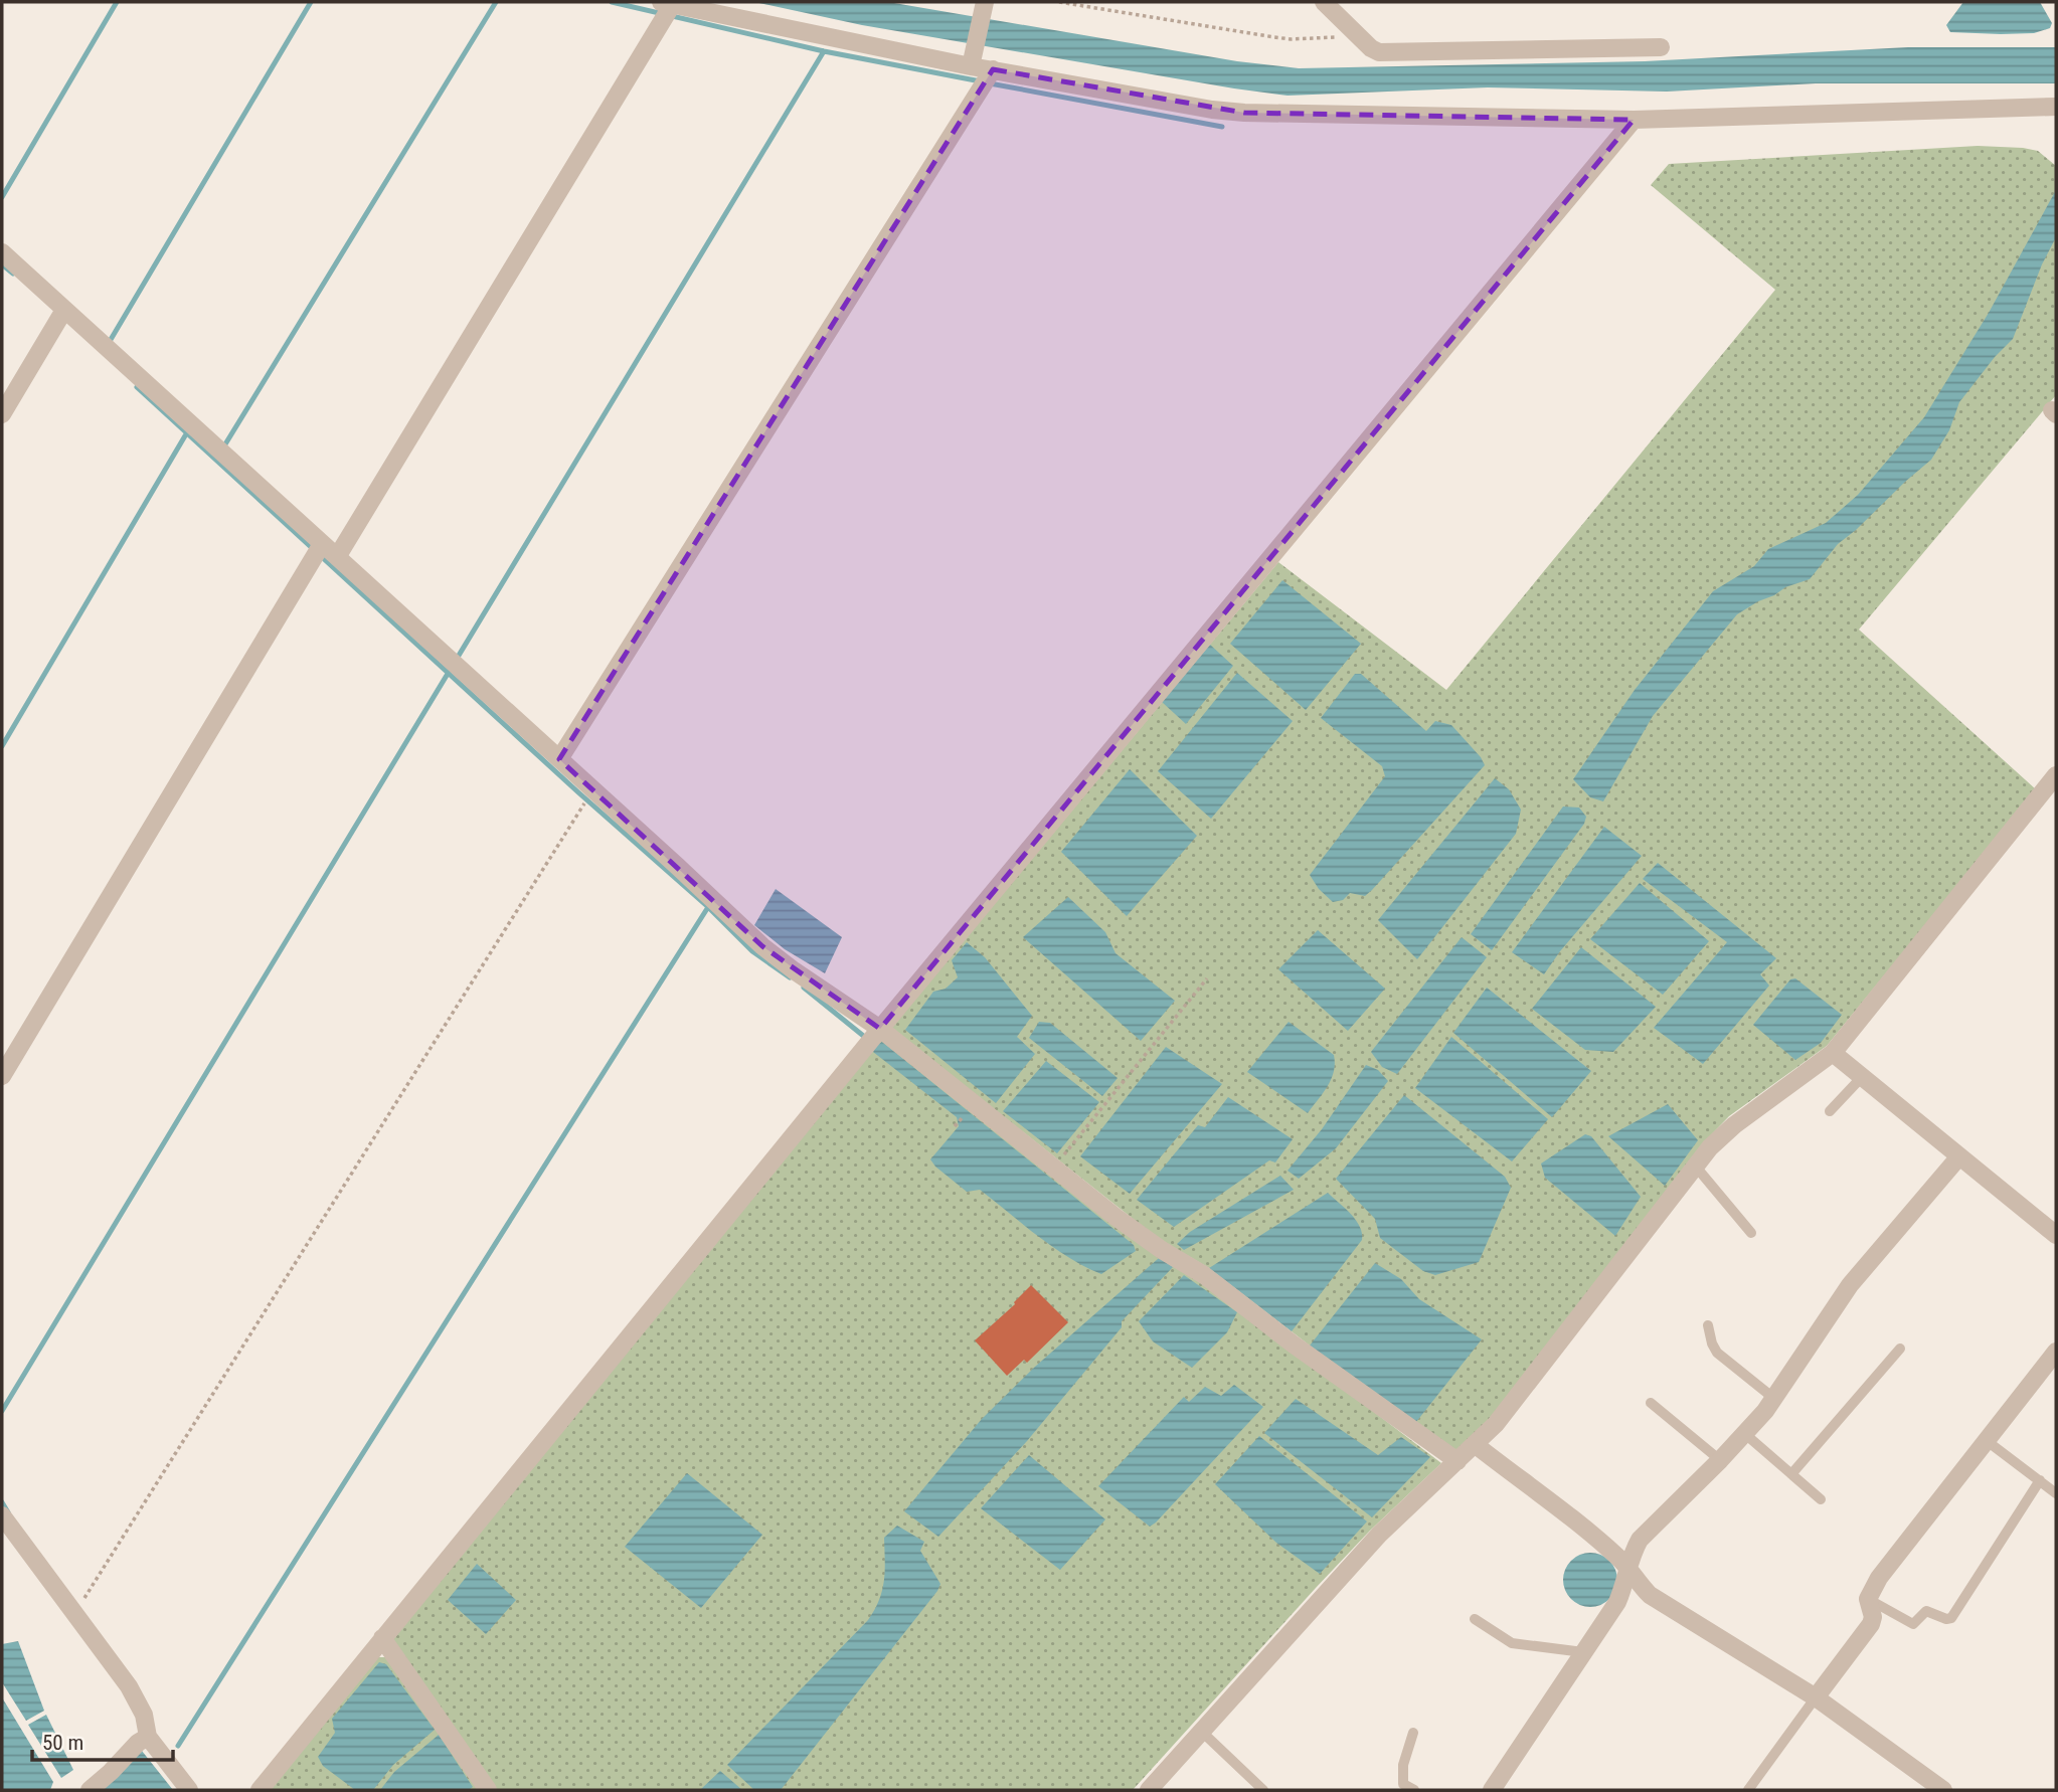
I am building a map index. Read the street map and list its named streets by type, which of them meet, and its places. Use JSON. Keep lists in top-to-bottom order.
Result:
{
  "scale_bar": "50 m"
}
